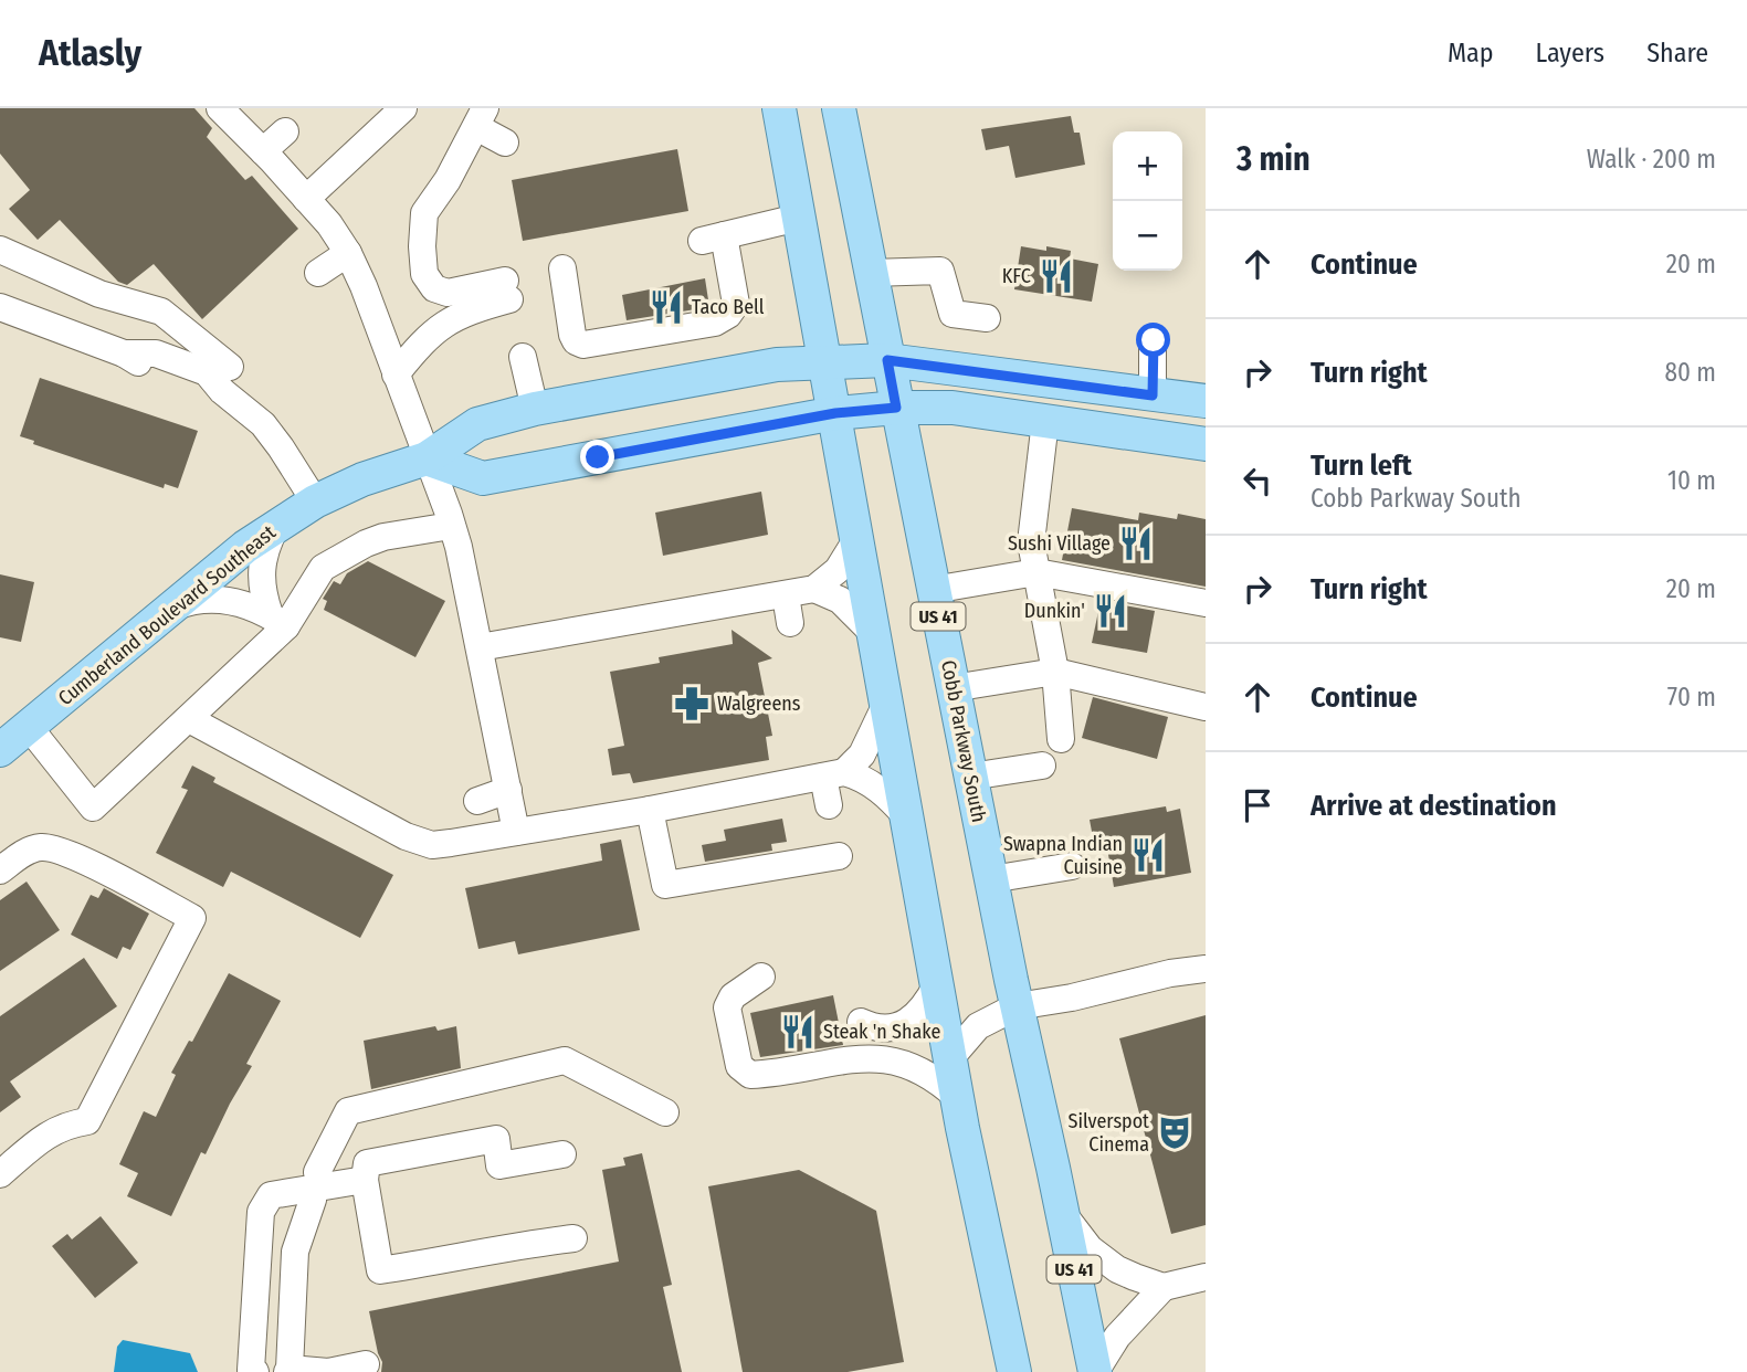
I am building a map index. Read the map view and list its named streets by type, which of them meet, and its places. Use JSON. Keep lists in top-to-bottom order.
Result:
{
  "streets": {
    "main road": ["Cumberland Boulevard Southeast", "US 41", "Cobb Parkway South"]
  },
  "crossings": [
    ["Cumberland Boulevard Southeast", "Cobb Parkway South"]
  ],
  "places": {
    "restaurant": [
      "KFC",
      "Taco Bell",
      "Sushi Village",
      "Dunkin'",
      "Swapna Indian Cuisine",
      "Steak 'n Shake"
    ],
    "pharmacy": ["Walgreens"],
    "theatre": ["Silverspot Cinema"]
  },
  "page": {
    "header": "Atlasly",
    "nav": ["Map", "Layers", "Share"],
    "heading": ["3 min", "Walk · 200 m"],
    "map_buttons": ["+", "−"],
    "list": [
      ["Continue", "20 m"],
      ["Turn right", "80 m"],
      ["Turn left", "Cobb Parkway South", "10 m"],
      ["Turn right", "20 m"],
      ["Continue", "70 m"],
      "Arrive at destination"
    ]
  }
}
